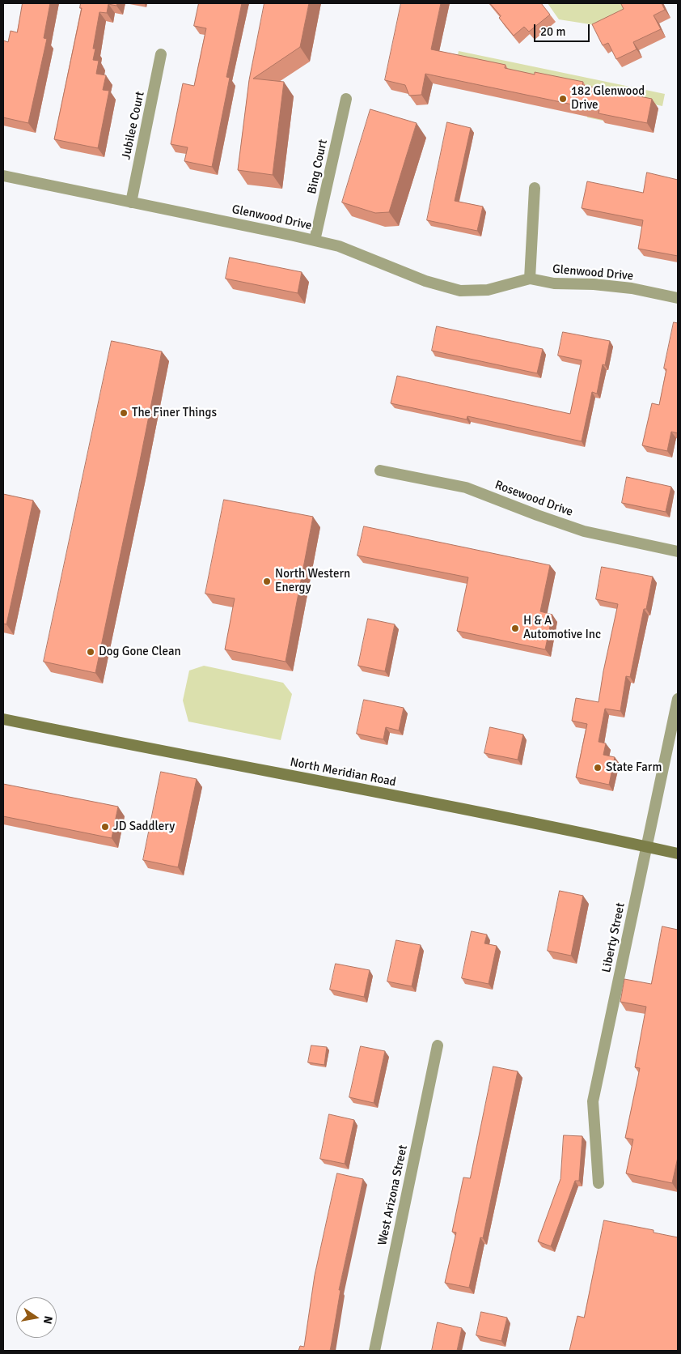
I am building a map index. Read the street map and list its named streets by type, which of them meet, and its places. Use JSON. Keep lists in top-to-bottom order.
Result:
{
  "streets": {
    "main road": ["North Meridian Road"],
    "street": [
      "Jubilee Court",
      "Bing Court",
      "Glenwood Drive",
      "Rosewood Drive",
      "Liberty Street",
      "West Arizona Street"
    ]
  },
  "crossings": [
    ["Jubilee Court", "Glenwood Drive"],
    ["Bing Court", "Glenwood Drive"],
    ["North Meridian Road", "Liberty Street"]
  ],
  "places": [
    "182 Glenwood Drive",
    "The Finer Things",
    "North Western Energy",
    "H & A Automotive Inc",
    "Dog Gone Clean",
    "State Farm",
    "JD Saddlery"
  ],
  "scale_bar": "20 m",
  "north": "right"
}
